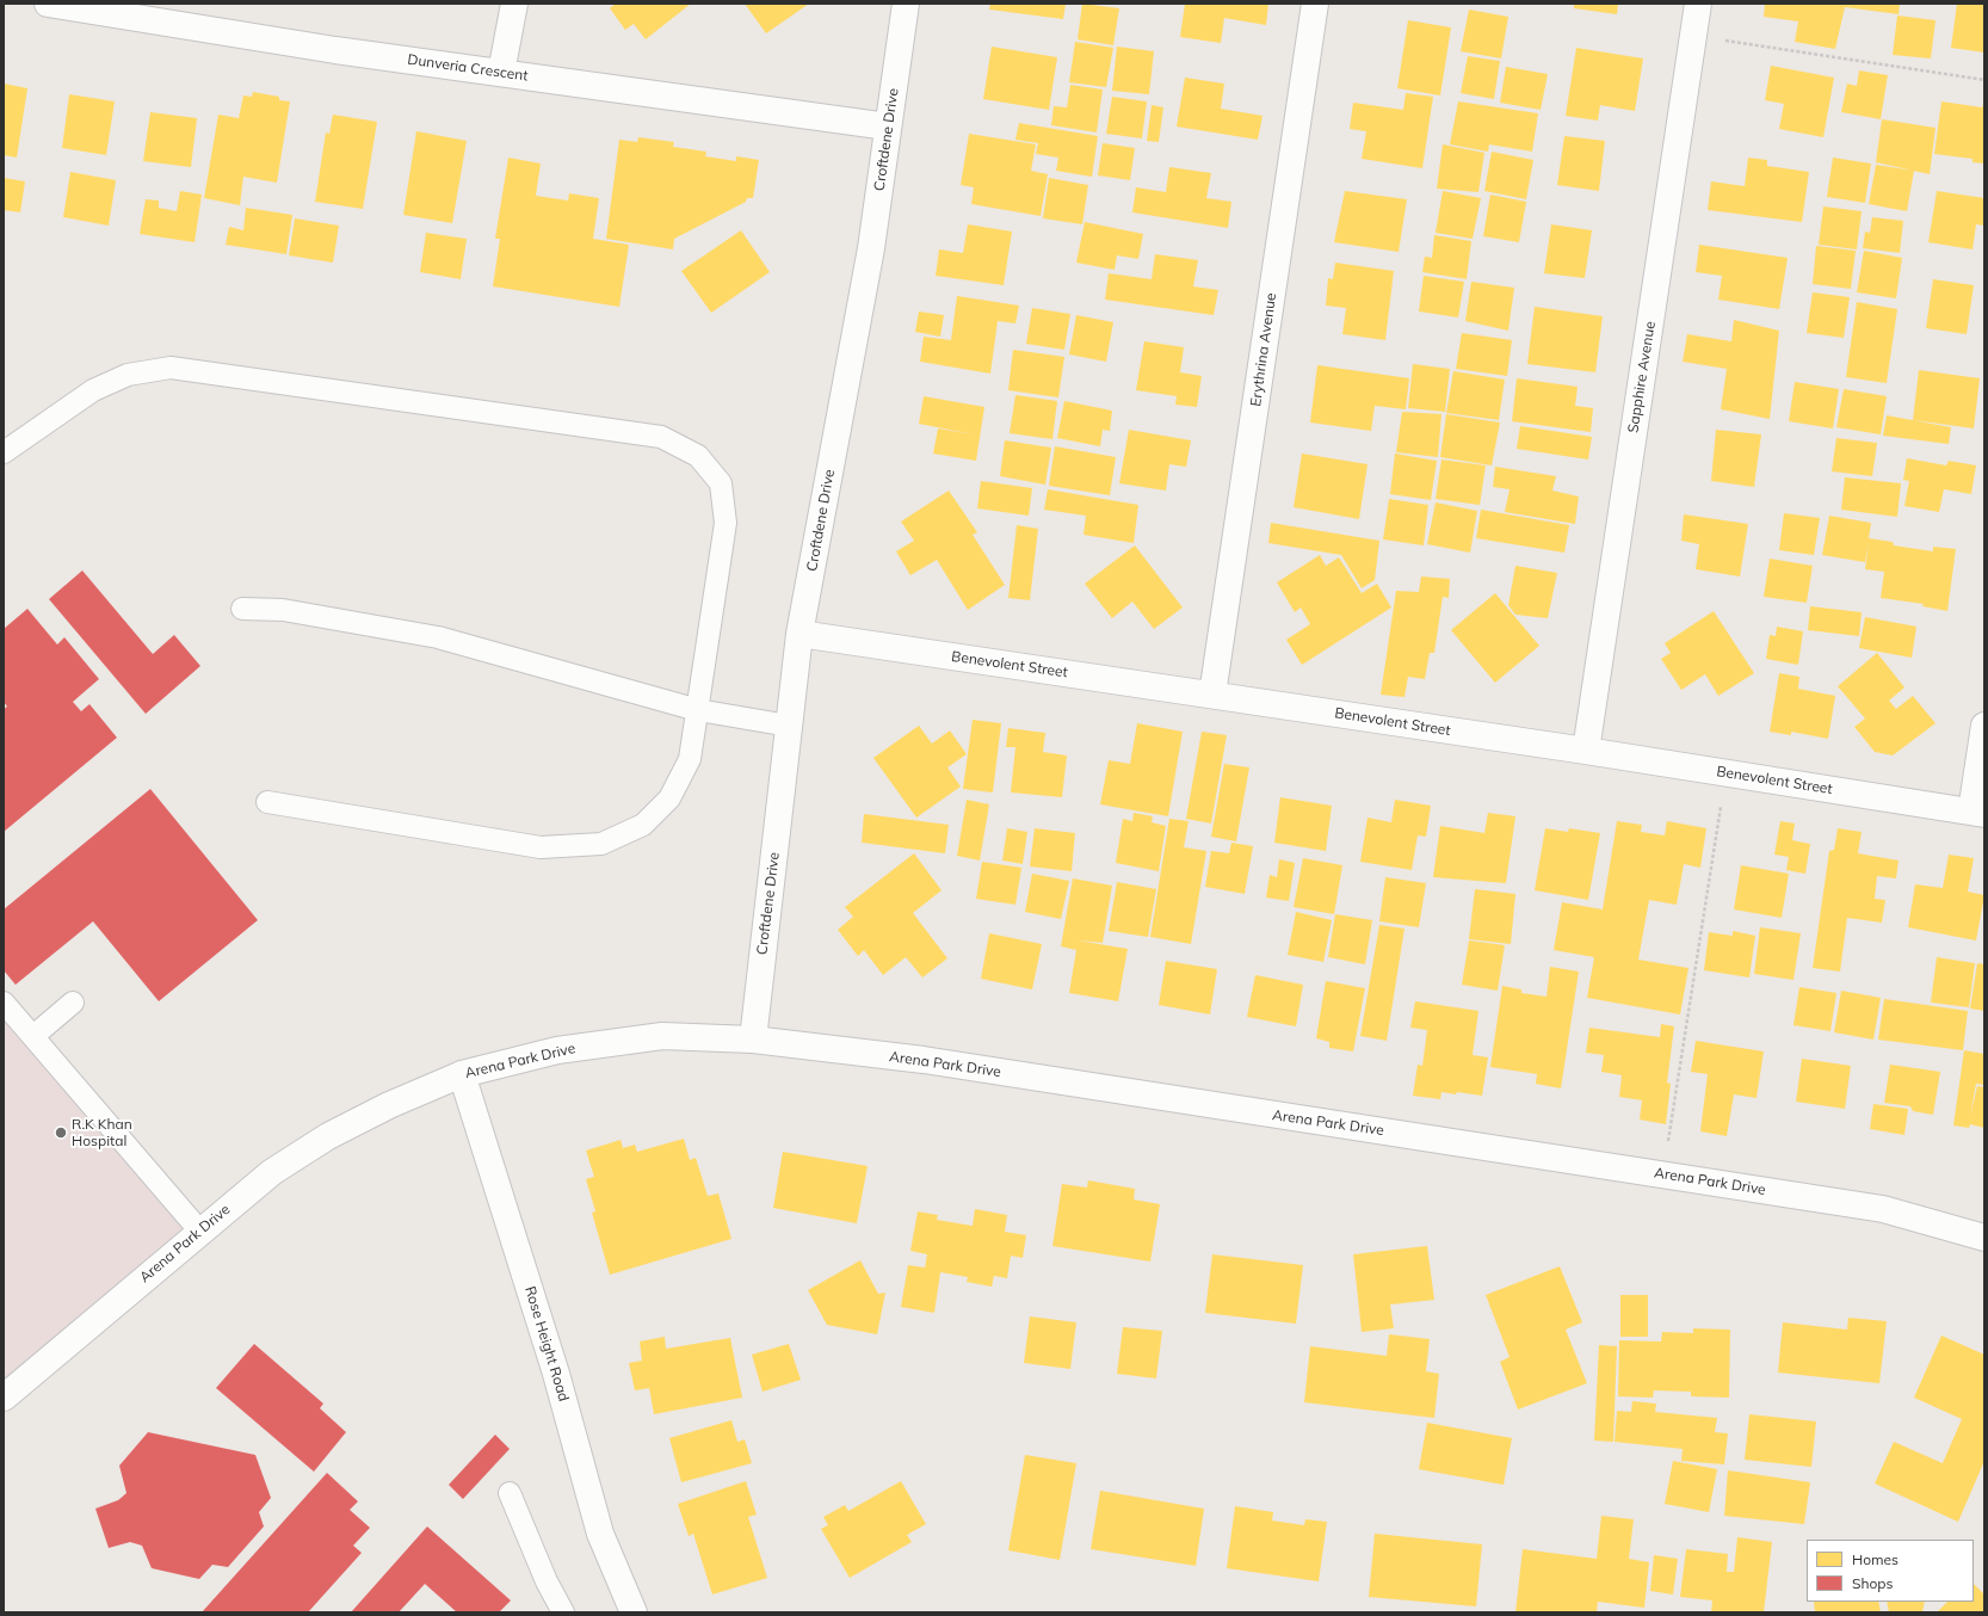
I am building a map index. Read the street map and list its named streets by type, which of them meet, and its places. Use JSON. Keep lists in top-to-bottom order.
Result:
{
  "streets": {
    "street": [
      "Dunveria Crescent",
      "Croftdene Drive",
      "Erythrina Avenue",
      "Sapphire Avenue",
      "Benevolent Street",
      "Arena Park Drive",
      "Rose Height Road"
    ]
  },
  "crossings": [
    ["Dunveria Crescent", "Croftdene Drive"],
    ["Croftdene Drive", "Benevolent Street"],
    ["Croftdene Drive", "Arena Park Drive"],
    ["Erythrina Avenue", "Benevolent Street"],
    ["Sapphire Avenue", "Benevolent Street"],
    ["Arena Park Drive", "Rose Height Road"]
  ],
  "places": ["R.K Khan Hospital"],
  "legend": ["Homes", "Shops"]
}
